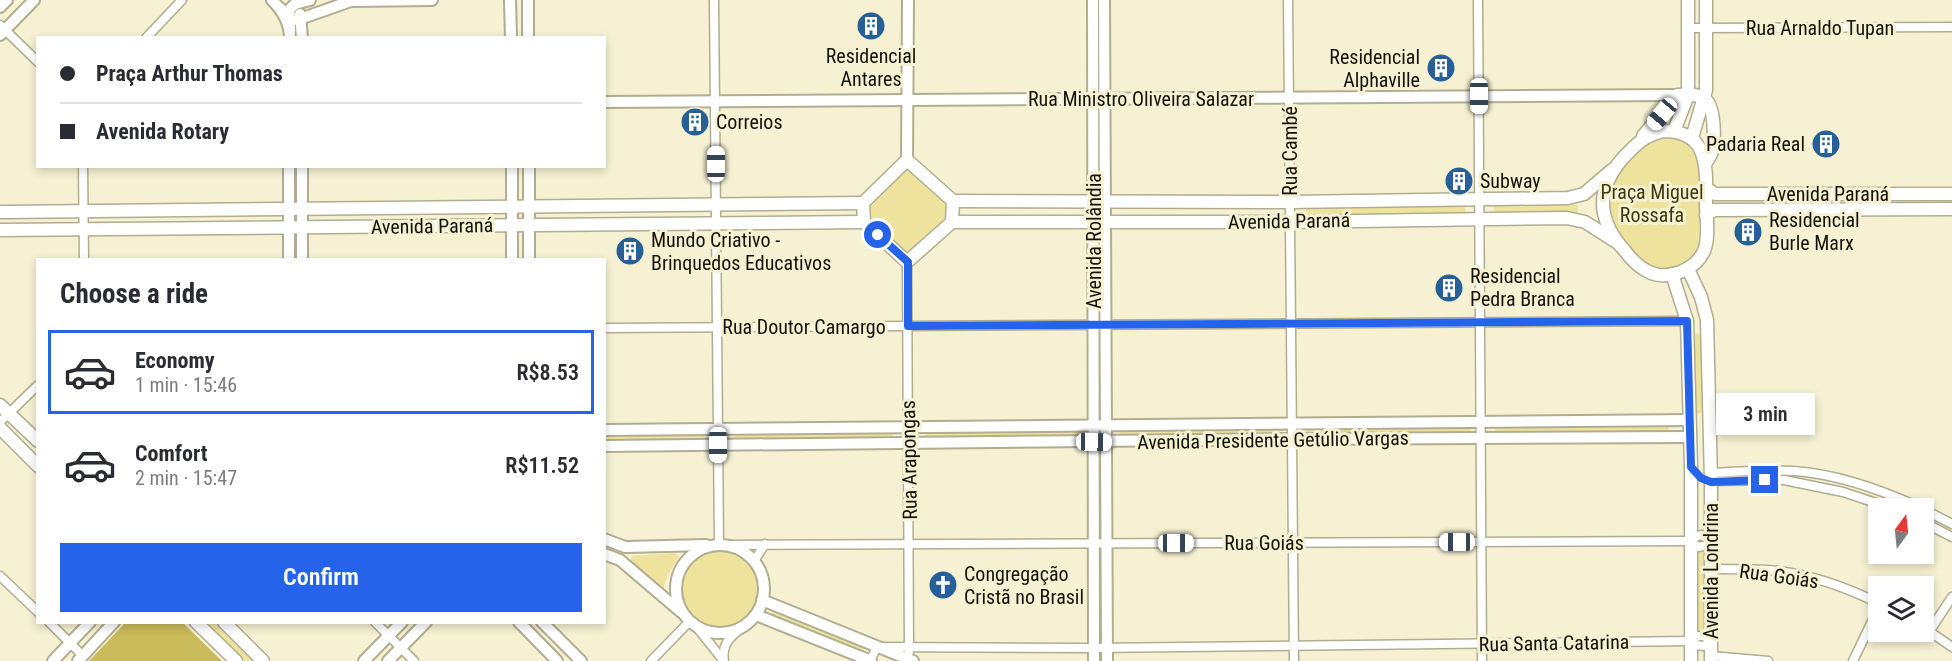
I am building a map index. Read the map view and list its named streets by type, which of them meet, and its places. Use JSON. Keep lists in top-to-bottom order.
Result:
{
  "streets": {
    "main road": ["Avenida Paraná", "Avenida Londrina"],
    "street": [
      "Rua Arnaldo Tupan",
      "Rua Ministro Oliveira Salazar",
      "Rua Cambé",
      "Avenida Rolândia",
      "Rua Doutor Camargo",
      "Avenida Presidente Getúlio Vargas",
      "Rua Arapongas",
      "Rua Goiás",
      "Rua Santa Catarina"
    ]
  },
  "crossings": [
    ["Rua Ministro Oliveira Salazar", "Rua Cambé"],
    ["Rua Ministro Oliveira Salazar", "Avenida Rolândia"],
    ["Rua Cambé", "Avenida Paraná"],
    ["Rua Cambé", "Rua Doutor Camargo"],
    ["Rua Cambé", "Avenida Presidente Getúlio Vargas"],
    ["Rua Cambé", "Rua Goiás"],
    ["Rua Cambé", "Rua Santa Catarina"],
    ["Avenida Paraná", "Avenida Rolândia"],
    ["Avenida Paraná", "Avenida Londrina"],
    ["Avenida Rolândia", "Rua Doutor Camargo"],
    ["Avenida Rolândia", "Avenida Presidente Getúlio Vargas"],
    ["Avenida Rolândia", "Rua Goiás"],
    ["Avenida Rolândia", "Rua Santa Catarina"],
    ["Rua Doutor Camargo", "Rua Arapongas"],
    ["Rua Doutor Camargo", "Avenida Londrina"],
    ["Avenida Presidente Getúlio Vargas", "Rua Arapongas"],
    ["Avenida Presidente Getúlio Vargas", "Avenida Londrina"],
    ["Rua Arapongas", "Rua Goiás"],
    ["Rua Arapongas", "Rua Santa Catarina"],
    ["Rua Goiás", "Avenida Londrina"],
    ["Avenida Londrina", "Rua Santa Catarina"]
  ],
  "parks": ["Praça Miguel Rossafa"],
  "places": {
    "building": [
      "Residencial Antares",
      "Residencial Alphaville",
      "Correios",
      "Padaria Real",
      "Subway",
      "Residencial Burle Marx",
      "Mundo Criativo - Brinquedos Educativos",
      "Residencial Pedra Branca"
    ],
    "church": ["Congregação Cristã no Brasil"]
  },
  "north": "top",
  "page": {
    "banner": ["Praça Arthur Thomas", "Avenida Rotary"],
    "heading": "Choose a ride",
    "list": [
      {
        "name": "Economy",
        "note": "1 min · 15:46",
        "value": "R$8.53"
      },
      {
        "name": "Comfort",
        "note": "2 min · 15:47",
        "value": "R$11.52"
      }
    ],
    "bubble": "3 min",
    "buttons": "Confirm"
  }
}
